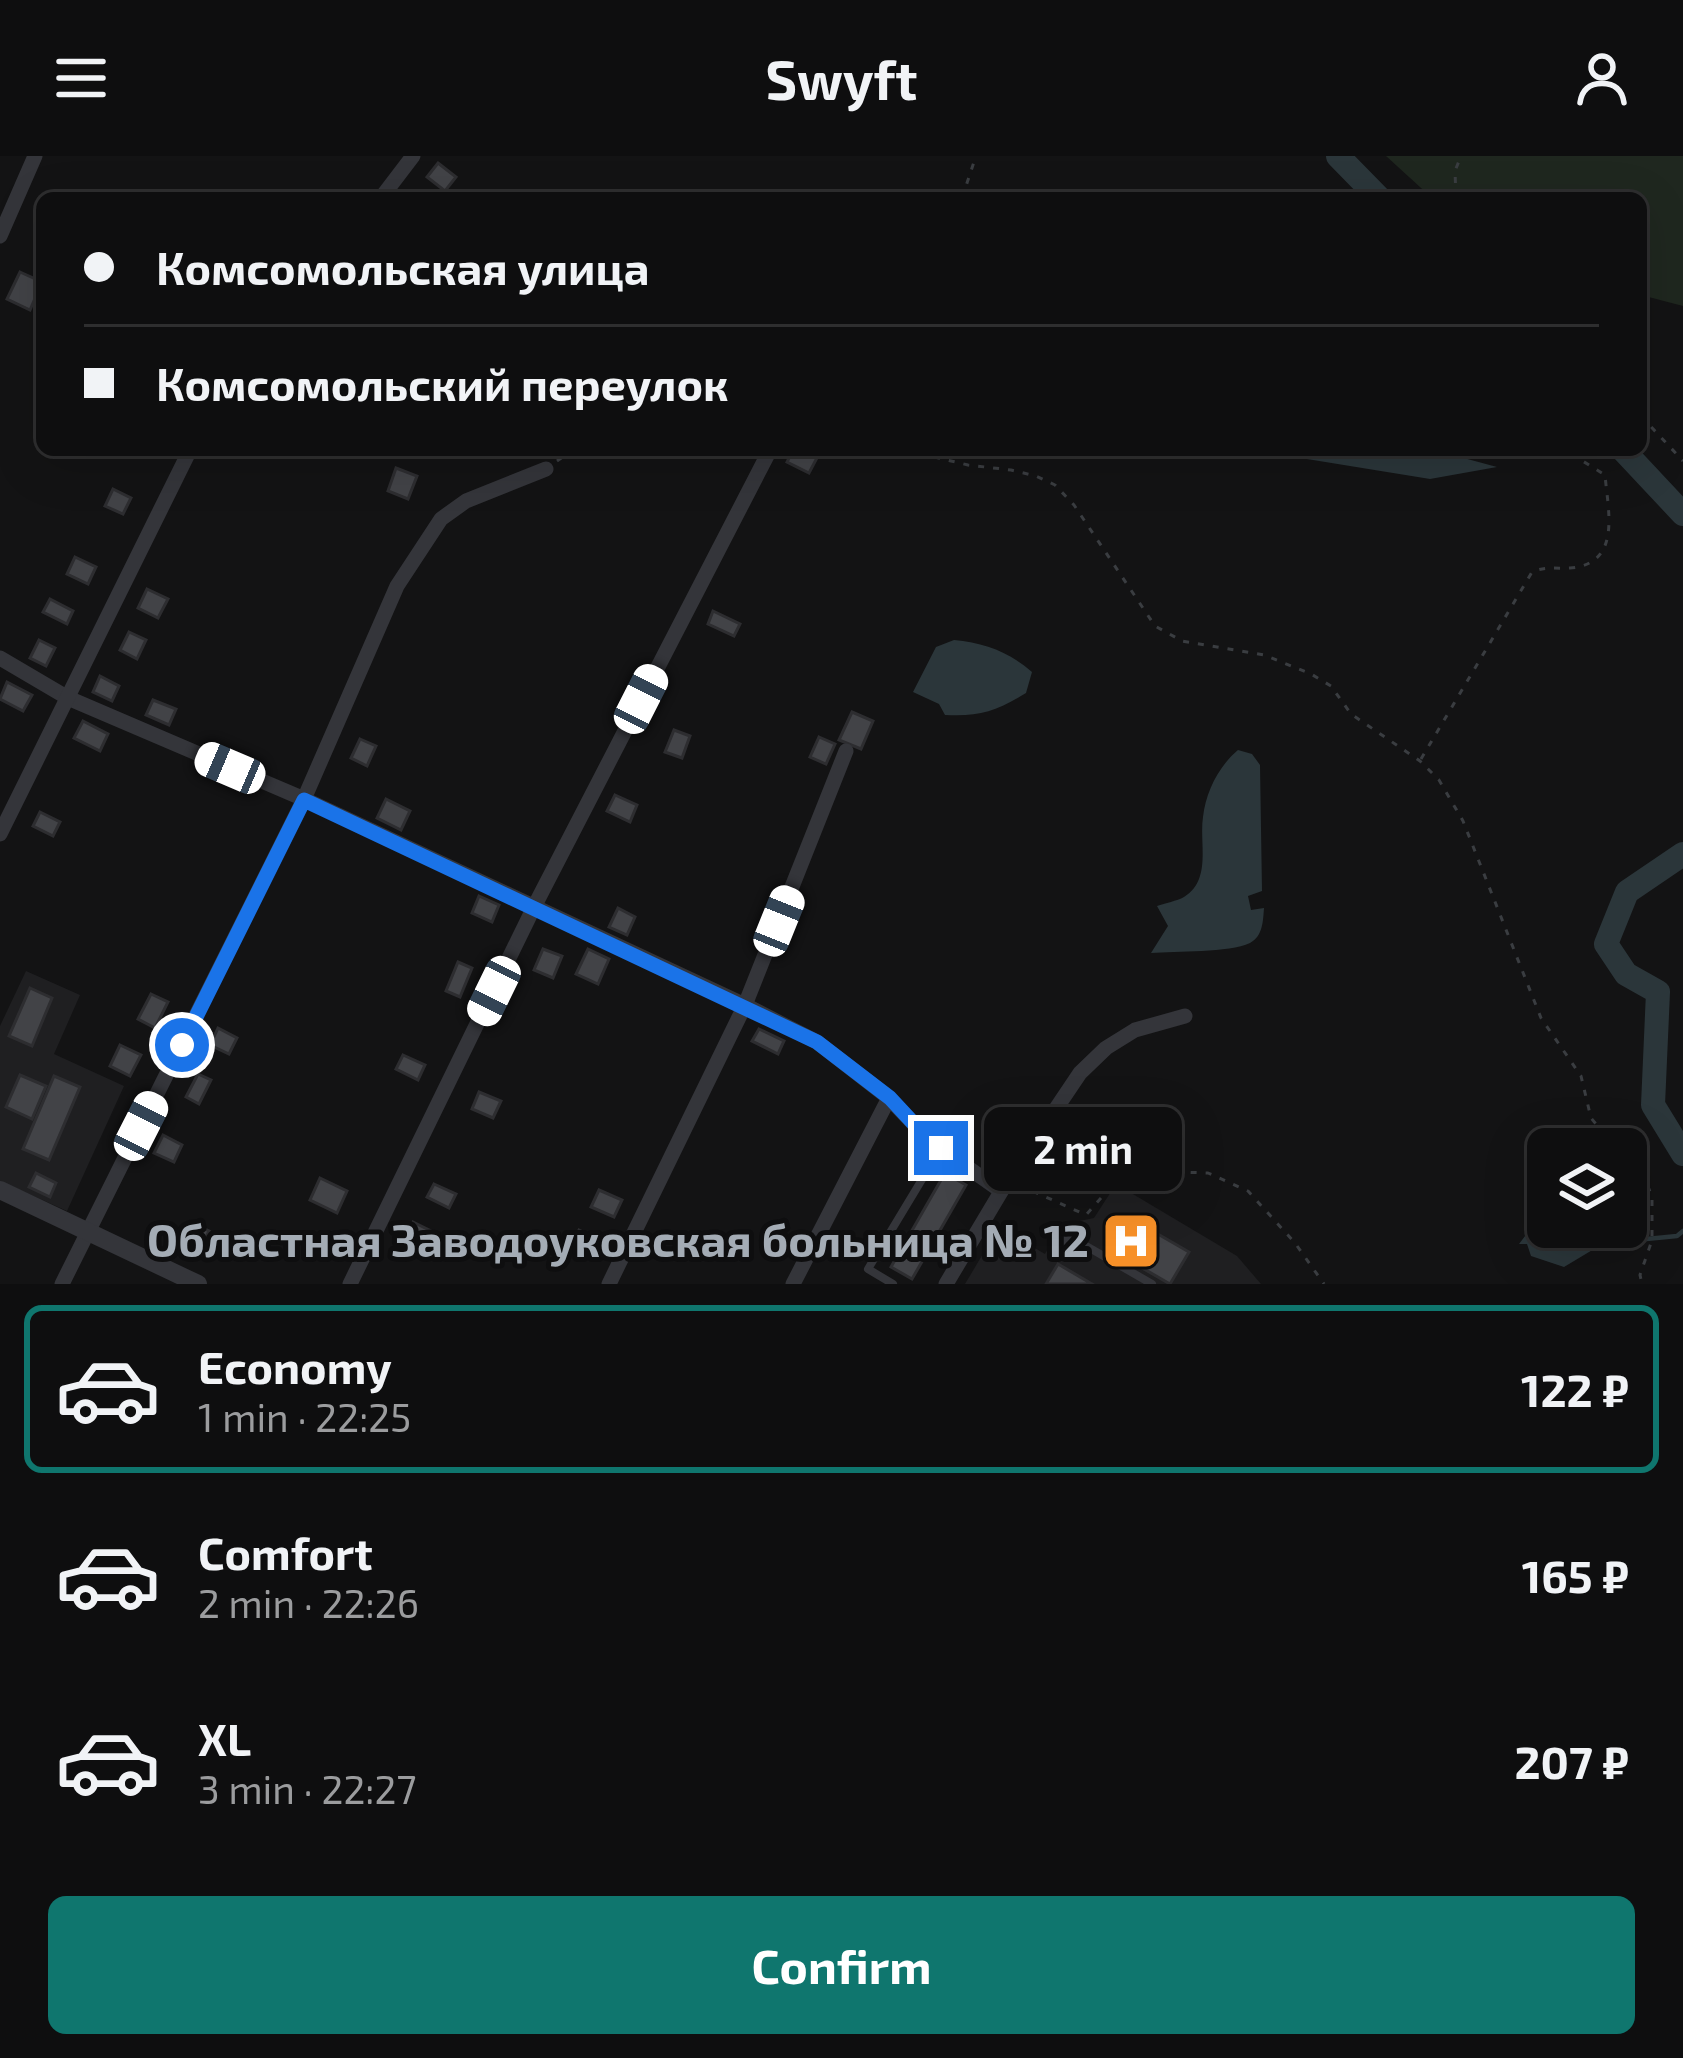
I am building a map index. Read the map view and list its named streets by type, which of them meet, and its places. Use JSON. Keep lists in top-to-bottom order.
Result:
{
  "places": {
    "hospital": ["Областная Заводоуковская больница № 12"]
  },
  "page": {
    "header": "Swyft",
    "banner": ["Комсомольская улица", "Комсомольский переулок"],
    "bubble": "2 min",
    "list": [
      {
        "name": "Economy",
        "note": "1 min · 22:25",
        "value": "122 ₽"
      },
      {
        "name": "Comfort",
        "note": "2 min · 22:26",
        "value": "165 ₽"
      },
      {
        "name": "XL",
        "note": "3 min · 22:27",
        "value": "207 ₽"
      }
    ],
    "buttons": "Confirm"
  }
}
